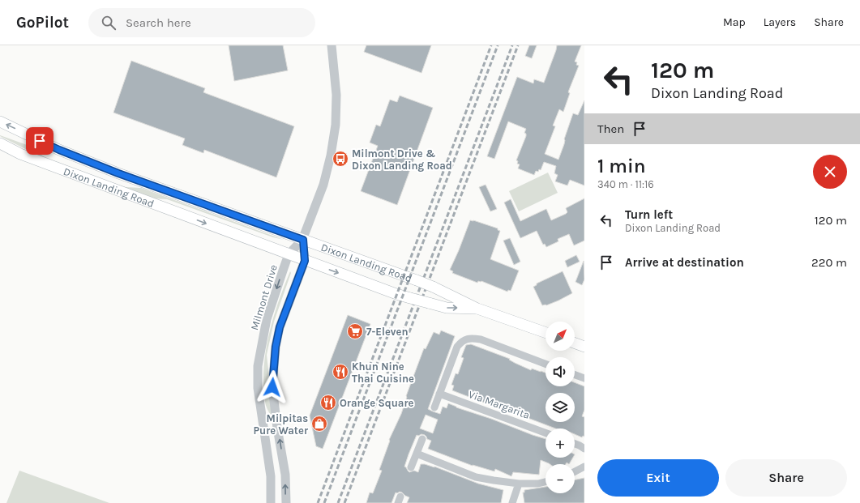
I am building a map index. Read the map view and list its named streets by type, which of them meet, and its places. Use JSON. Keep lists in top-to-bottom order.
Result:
{
  "streets": {
    "main road": ["Dixon Landing Road"],
    "street": ["Milmont Drive", "Via Margarita"]
  },
  "crossings": [
    ["Dixon Landing Road", "Milmont Drive"]
  ],
  "places": {
    "bus stop": ["Milmont Drive & Dixon Landing Road"],
    "supermarket": ["7-Eleven"],
    "restaurant": ["Khun Nine Thai Cuisine", "Orange Square"],
    "shop": ["Milpitas Pure Water"]
  },
  "north": "top right",
  "page": {
    "header": "GoPilot",
    "search": "Search here",
    "nav": ["Map", "Layers", "Share"],
    "turn": ["120 m", "Dixon Landing Road"],
    "then": "Then",
    "heading": ["1 min", "340 m · 11:16"],
    "list": [
      {
        "name": "Turn left",
        "note": "Dixon Landing Road",
        "value": "120 m"
      },
      {
        "name": "Arrive at destination",
        "value": "220 m"
      }
    ],
    "map_buttons": ["+", "−"],
    "buttons": ["Exit", "Share"]
  }
}
